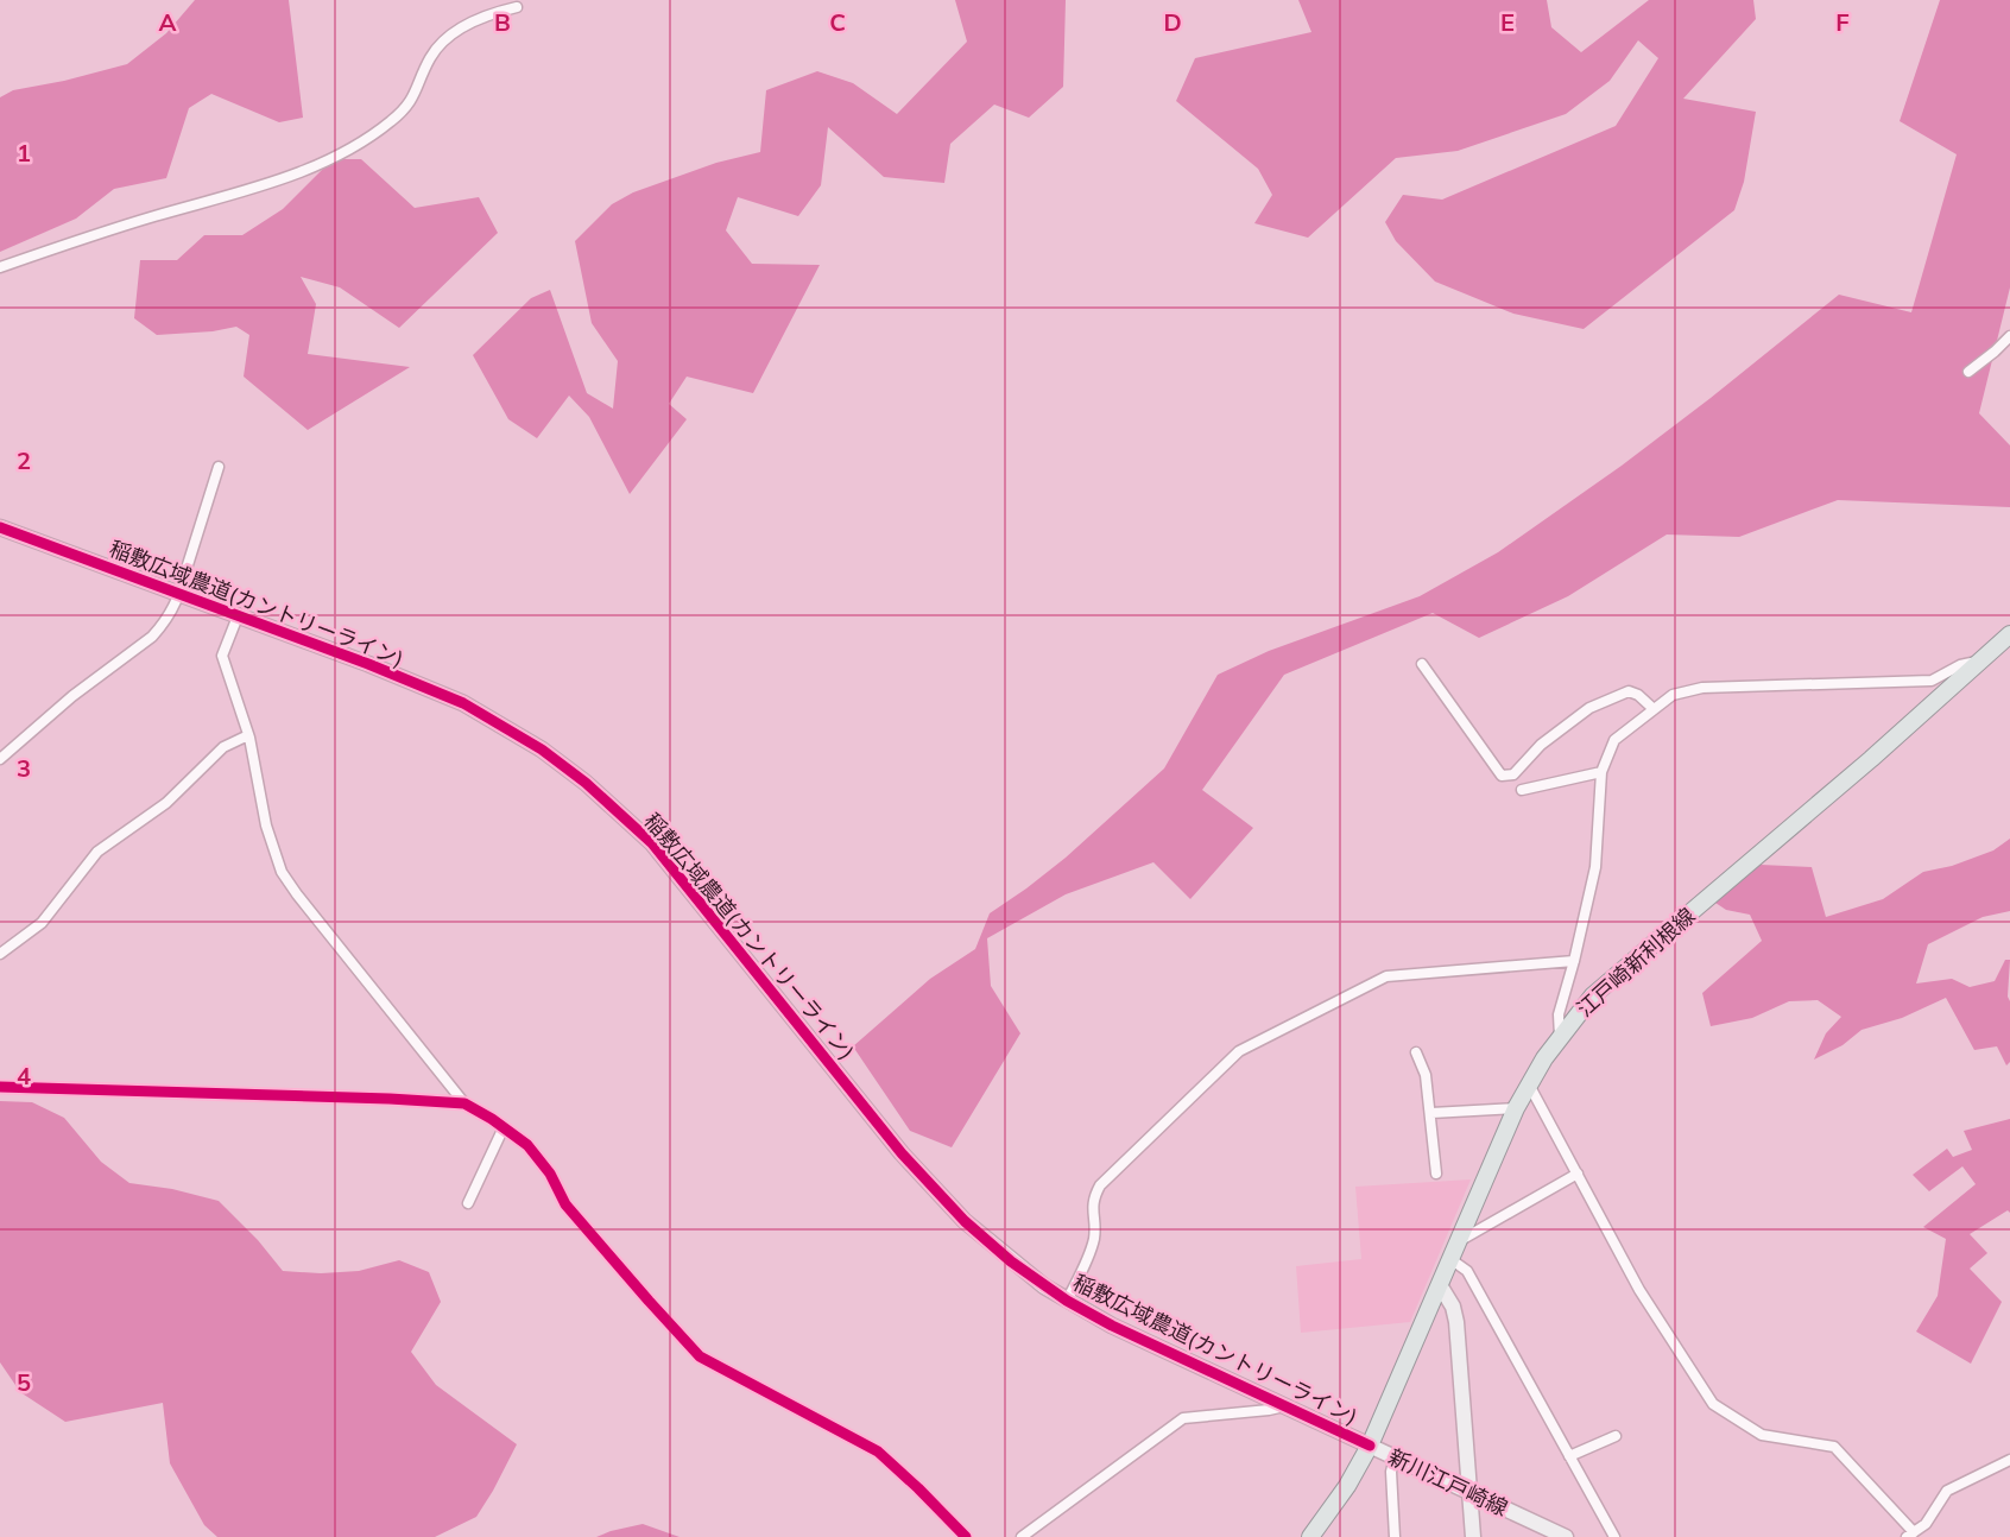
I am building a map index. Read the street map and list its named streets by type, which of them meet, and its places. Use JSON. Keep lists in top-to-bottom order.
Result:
{
  "streets": {
    "main road": ["江戸崎新利根線"],
    "street": ["稲敷広域農道(カントリーライン)", "新川江戸崎線"]
  },
  "crossings": [
    ["稲敷広域農道(カントリーライン)", "江戸崎新利根線"],
    ["稲敷広域農道(カントリーライン)", "新川江戸崎線"],
    ["江戸崎新利根線", "新川江戸崎線"]
  ],
  "grid": {
    "columns": [
      "A",
      "B",
      "C",
      "D",
      "E",
      "F"
    ],
    "rows": [
      "1",
      "2",
      "3",
      "4",
      "5"
    ]
  }
}
